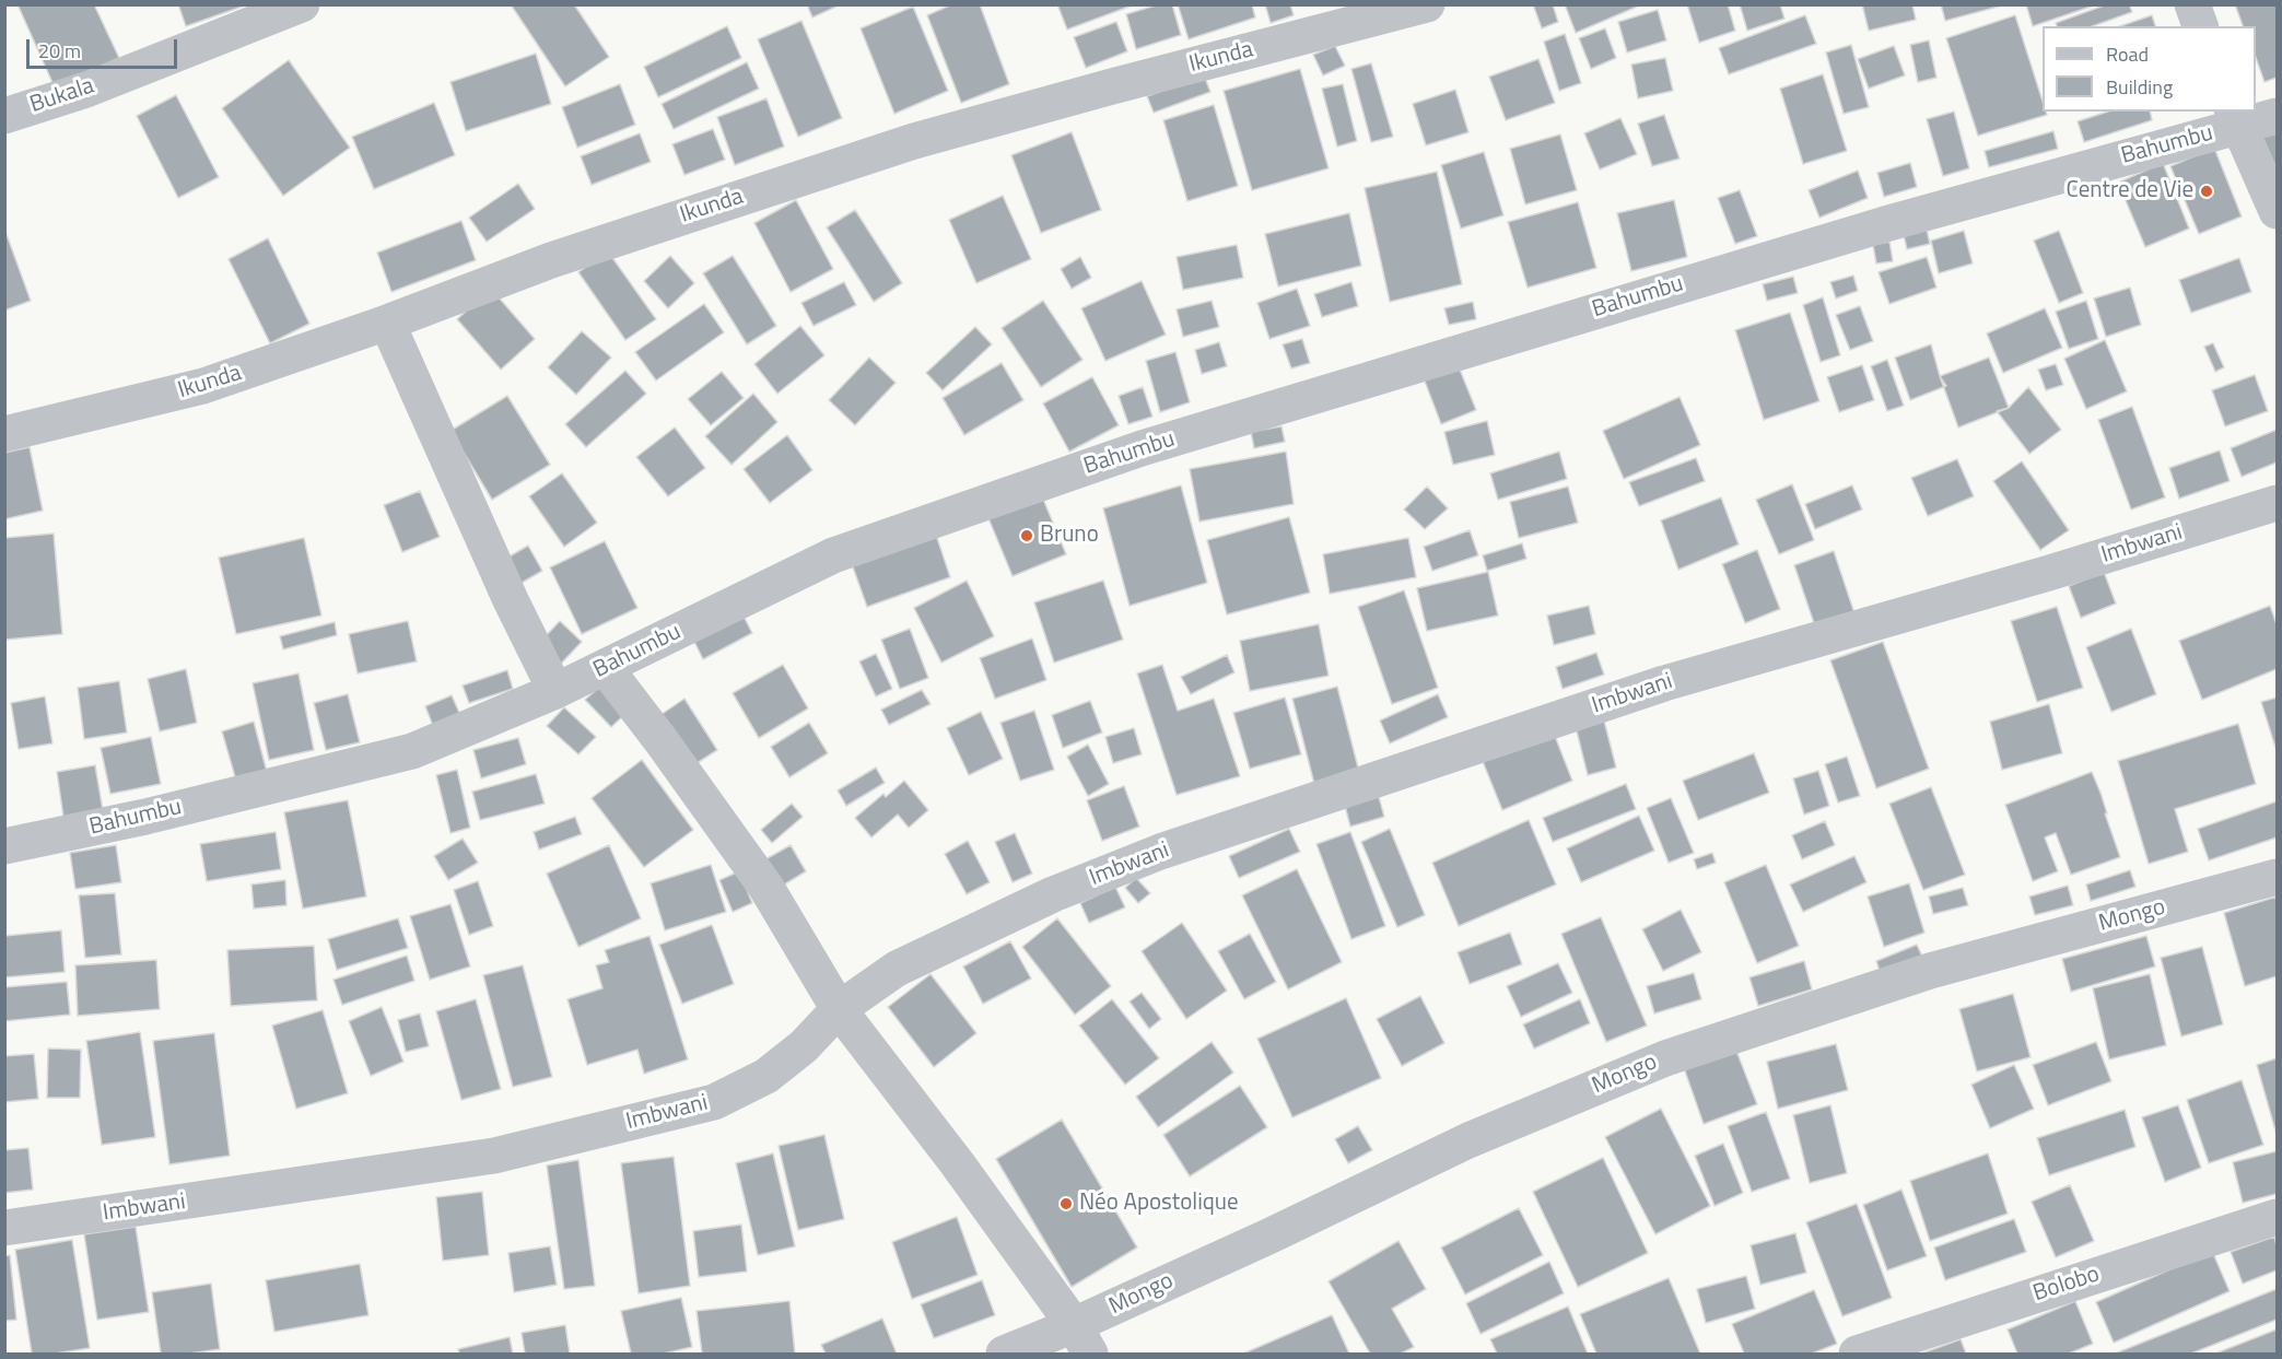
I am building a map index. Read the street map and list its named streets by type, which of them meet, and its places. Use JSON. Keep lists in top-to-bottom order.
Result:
{
  "streets": {
    "street": [
      "Ikunda",
      "Bukala",
      "Bahumbu",
      "Imbwani",
      "Mongo",
      "Bolobo"
    ]
  },
  "places": ["Centre de Vie", "Bruno", "Néo Apostolique"],
  "legend": ["Road", "Building"],
  "scale_bar": "20 m"
}
